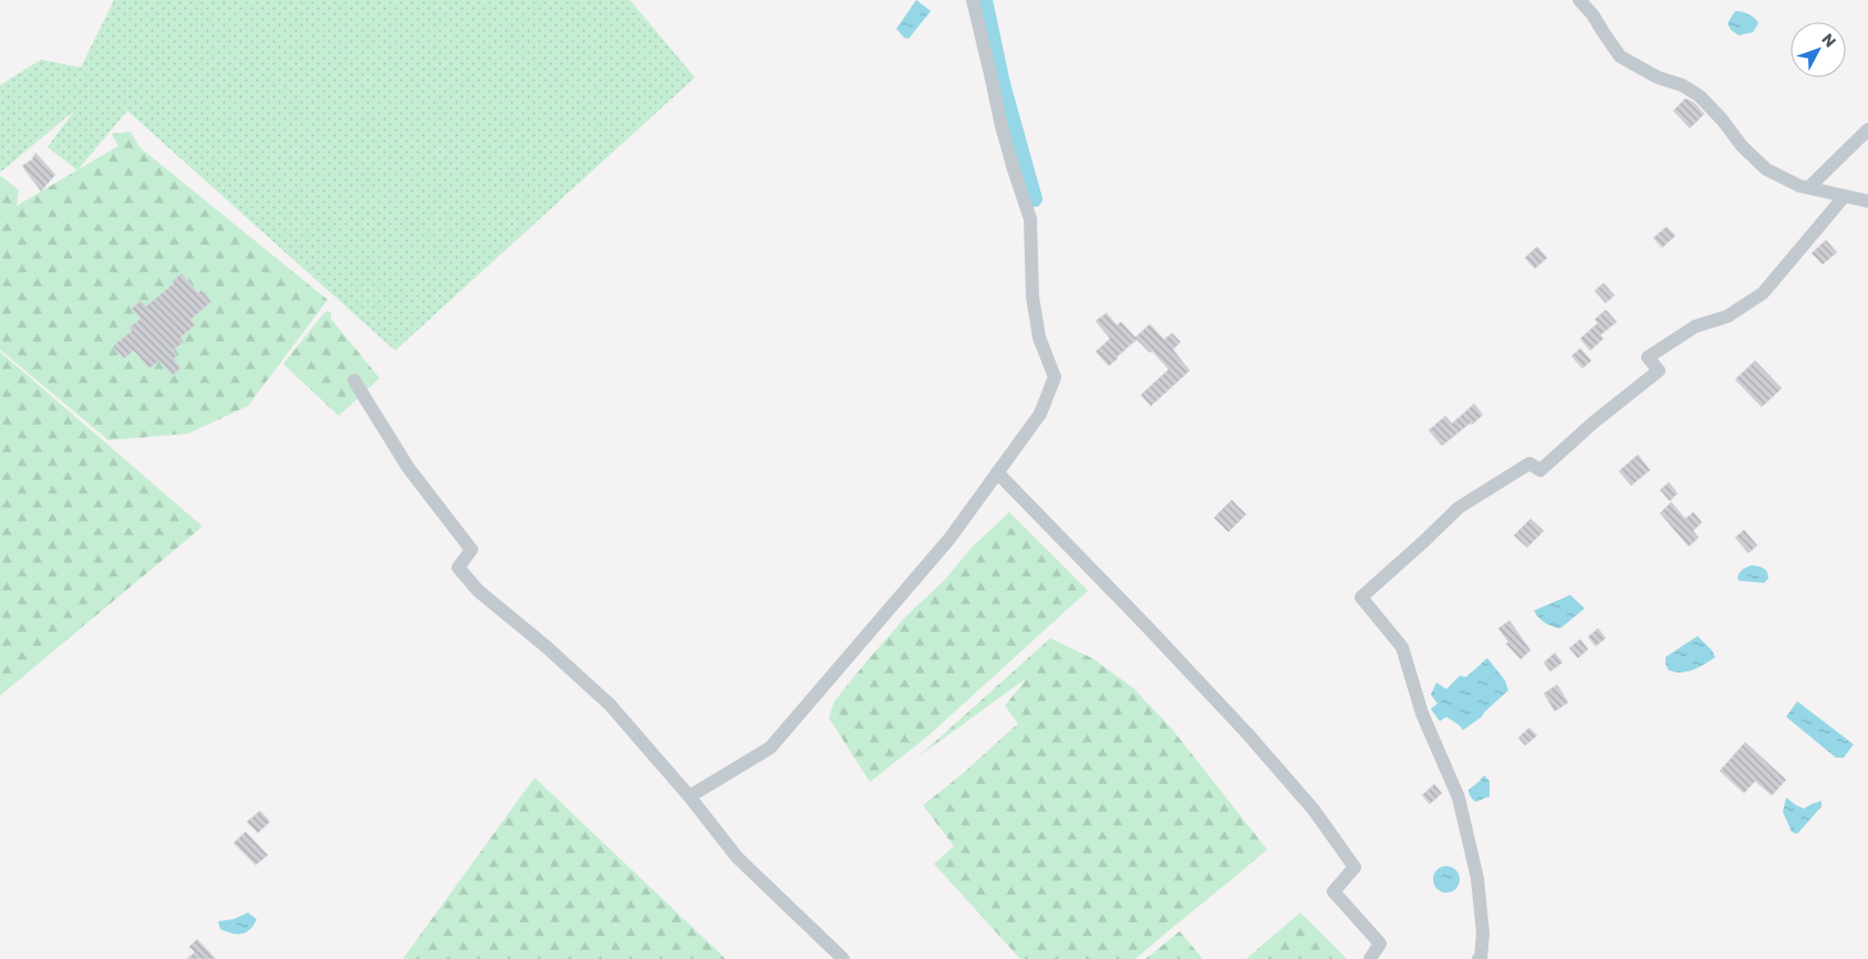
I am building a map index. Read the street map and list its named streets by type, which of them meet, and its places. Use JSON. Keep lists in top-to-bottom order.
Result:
{
  "north": "top right"
}
